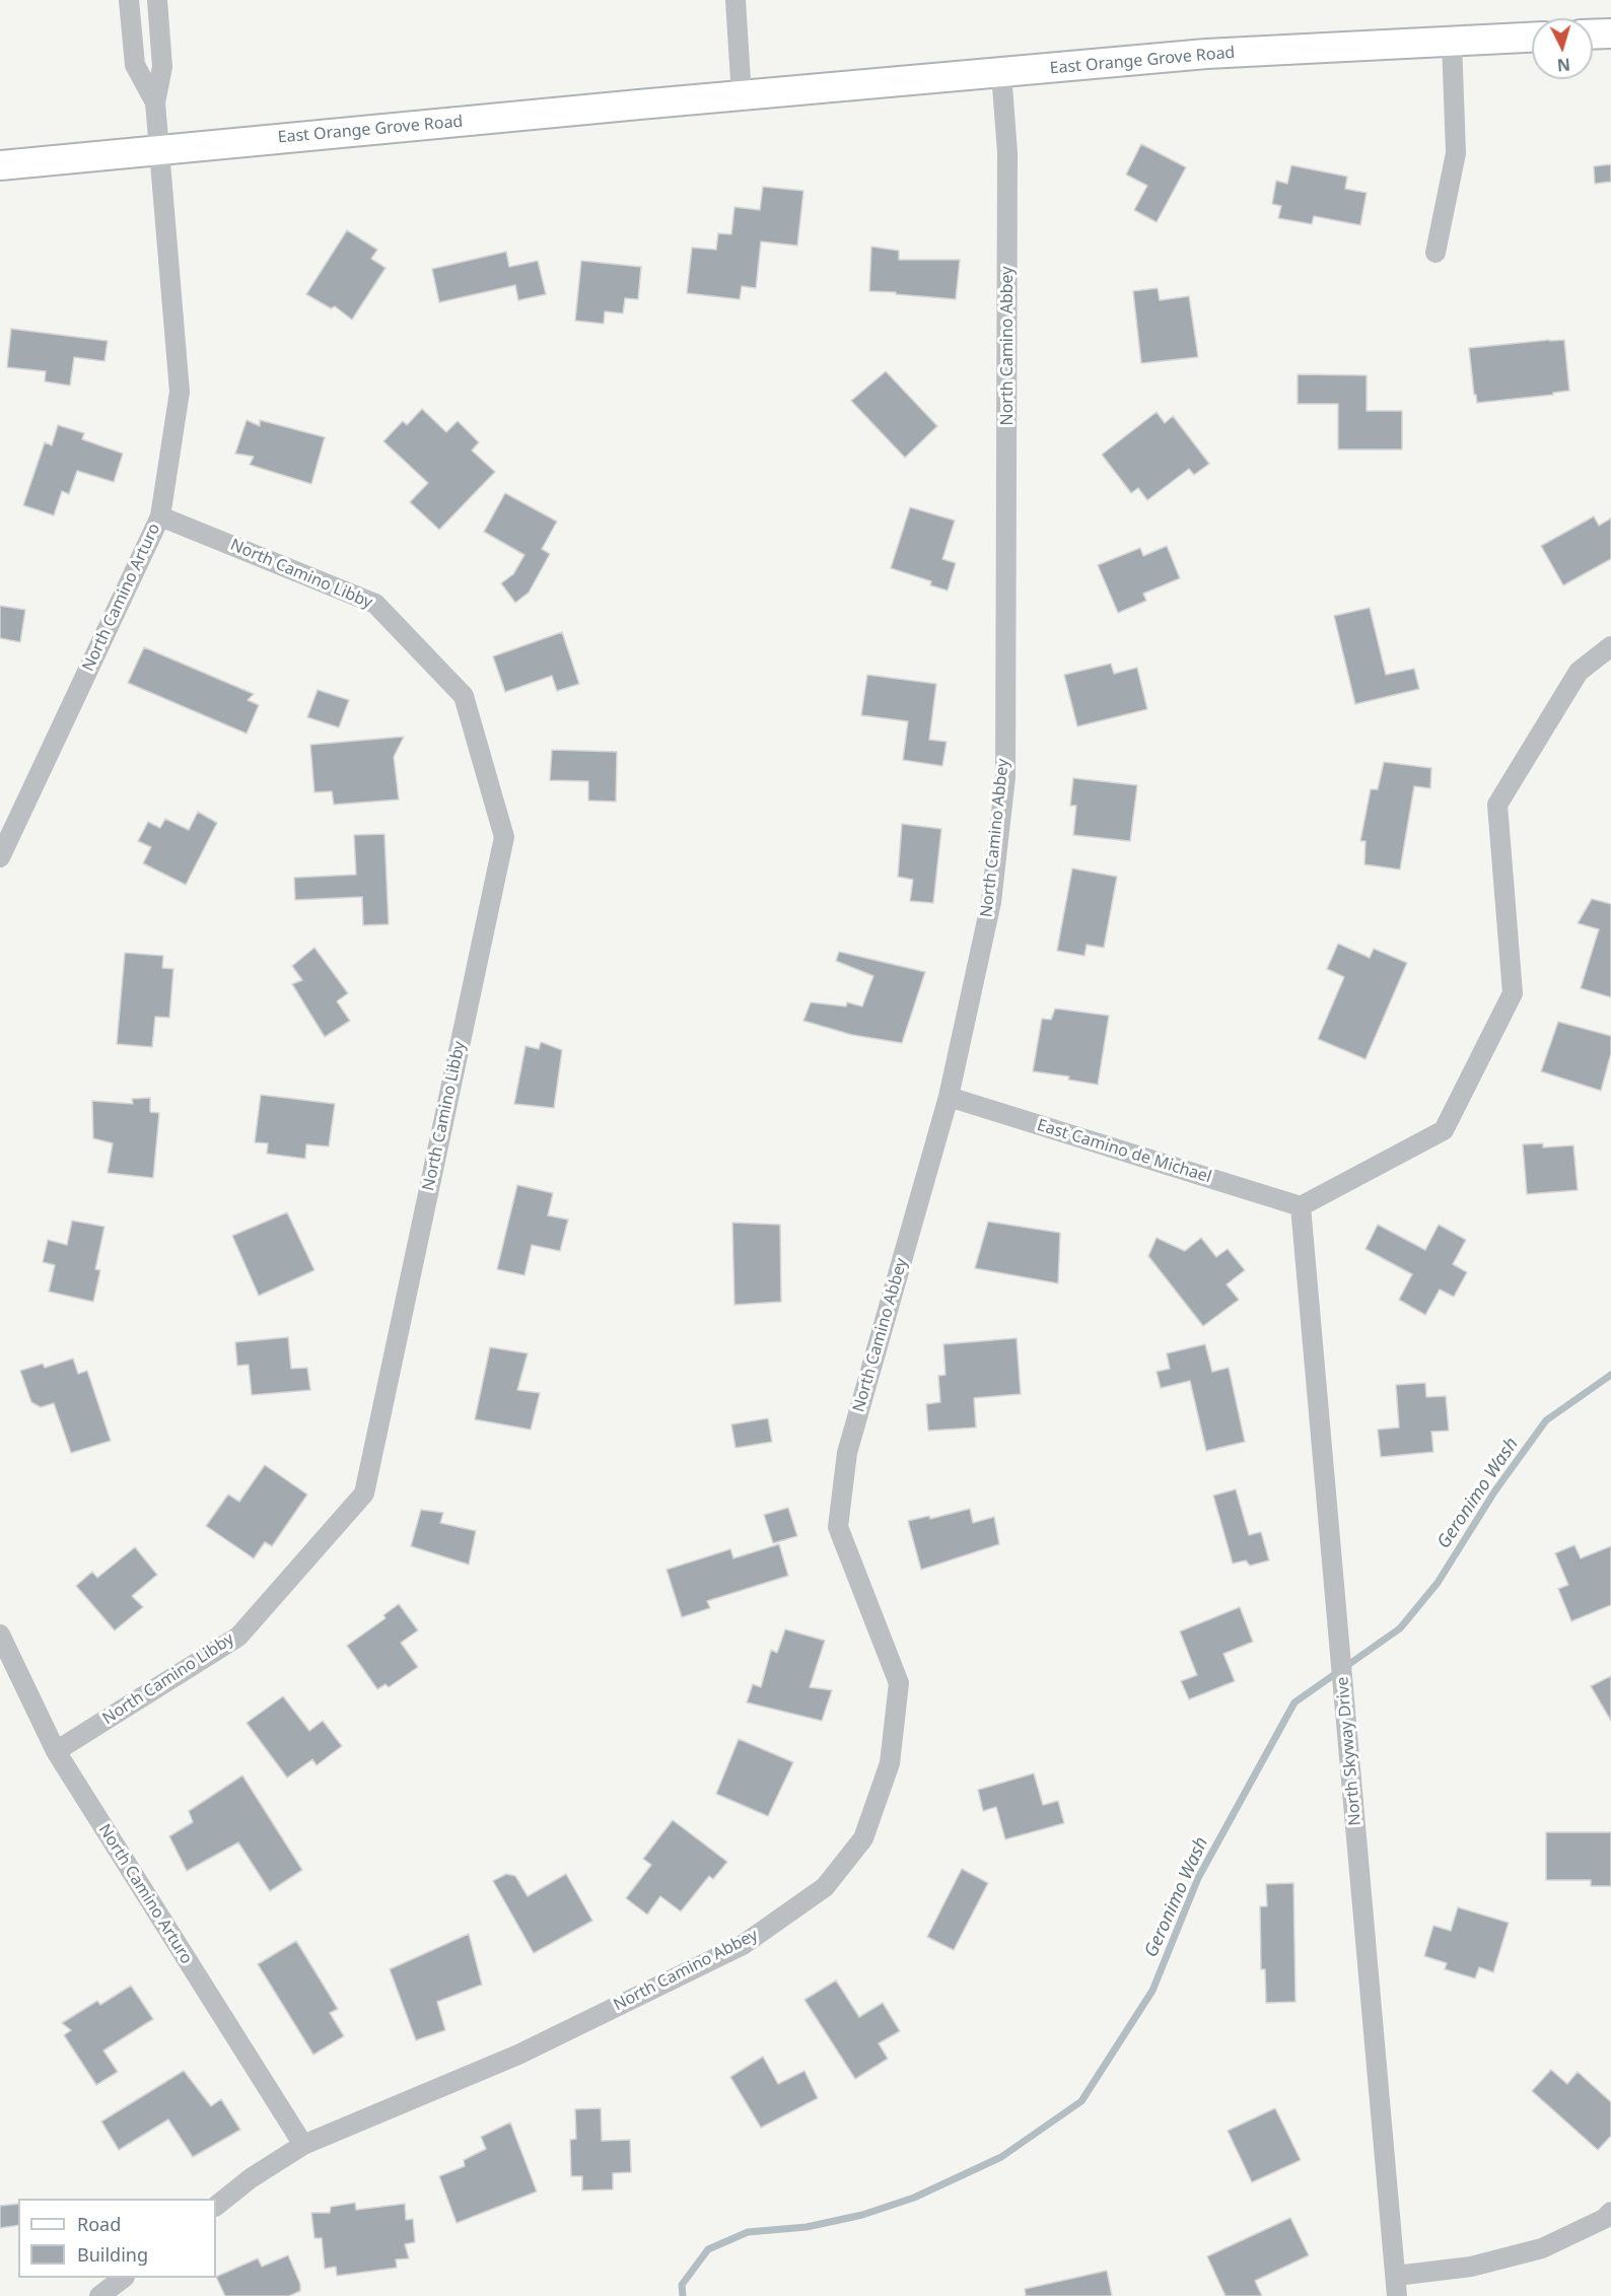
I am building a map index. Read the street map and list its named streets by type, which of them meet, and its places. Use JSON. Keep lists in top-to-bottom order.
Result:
{
  "streets": {
    "main road": ["East Orange Grove Road"],
    "street": [
      "North Camino Abbey",
      "North Camino Libby",
      "North Camino Arturo",
      "East Camino de Michael",
      "North Skyway Drive"
    ]
  },
  "crossings": [
    ["East Orange Grove Road", "North Camino Abbey"],
    ["East Orange Grove Road", "North Camino Arturo"],
    ["North Camino Abbey", "North Camino Arturo"],
    ["North Camino Abbey", "East Camino de Michael"],
    ["North Camino Libby", "North Camino Arturo"],
    ["East Camino de Michael", "North Skyway Drive"]
  ],
  "water": ["Geronimo Wash"],
  "legend": ["Road", "Building"],
  "north": "bottom"
}
